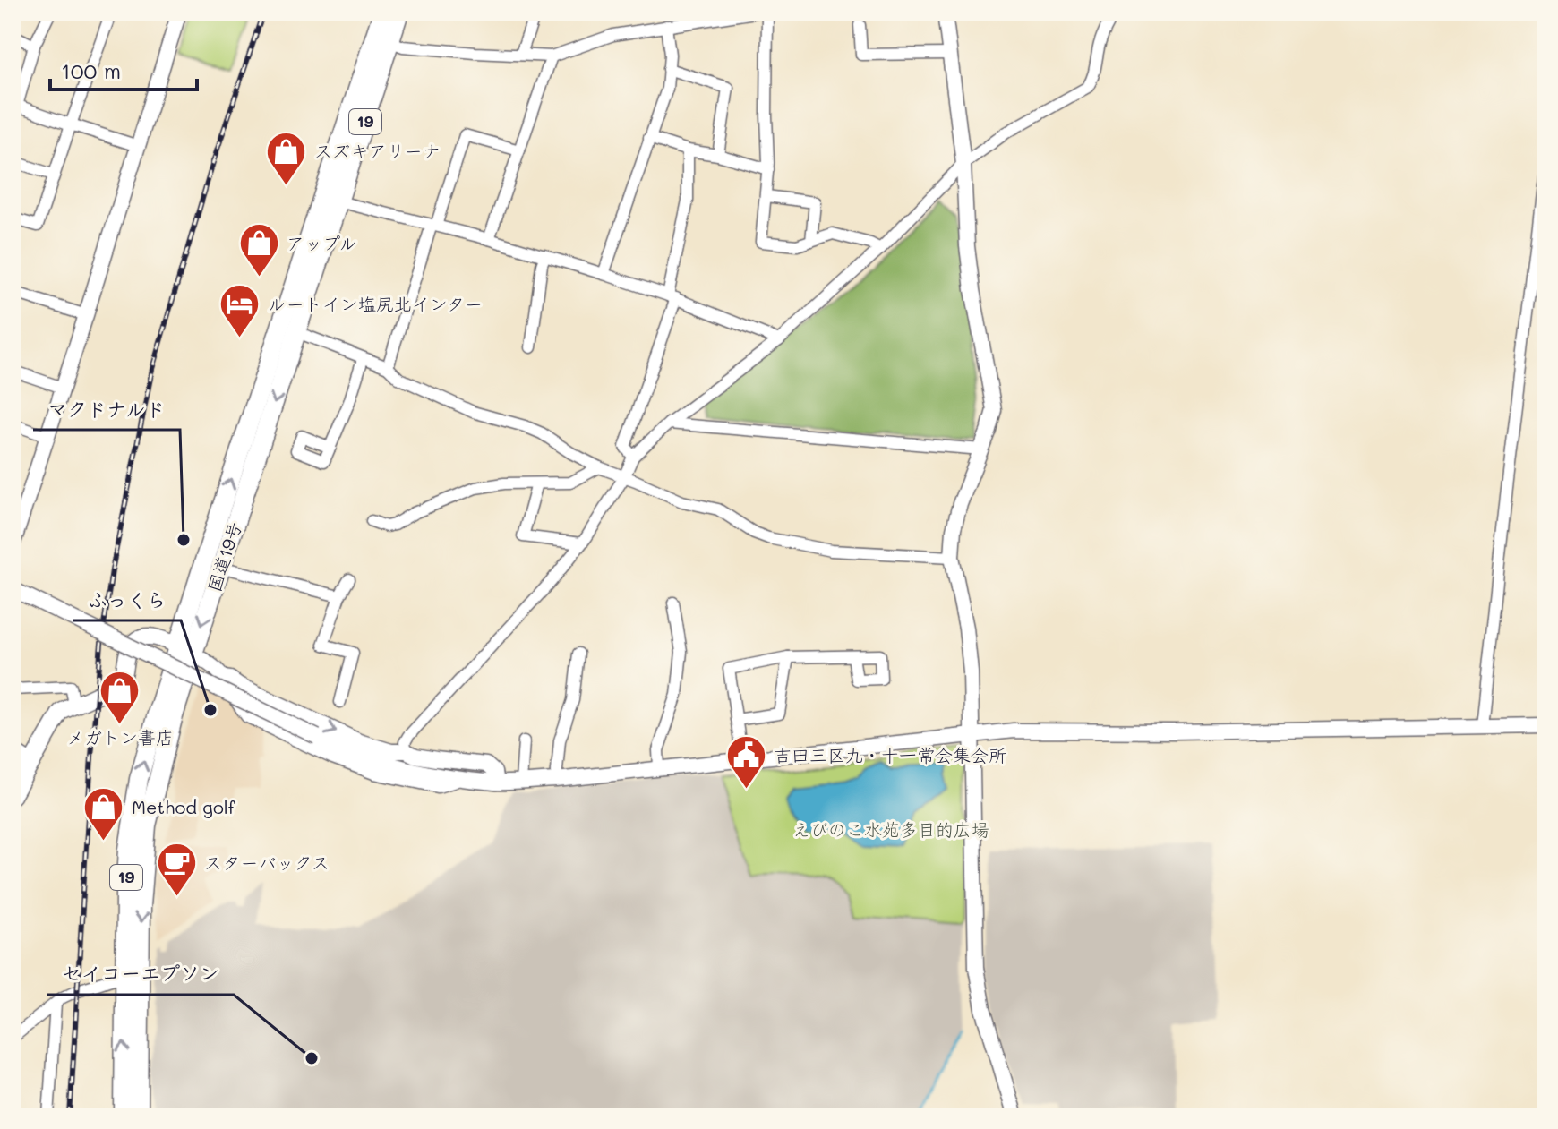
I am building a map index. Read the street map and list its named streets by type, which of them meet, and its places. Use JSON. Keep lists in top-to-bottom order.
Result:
{
  "streets": {
    "highway": ["19", "国道19号"]
  },
  "parks": ["えびのこ水苑多目的広場"],
  "places": {
    "shop": [
      "スズキアリーナ",
      "アップル",
      "メガトン書店",
      "Method golf"
    ],
    "hotel": ["ルートイン塩尻北インター"],
    "other": ["マクドナルド", "ふっくら", "セイコーエプソン"],
    "public building": ["吉田三区九・十一常会集会所"],
    "cafe": ["スターバックス"]
  },
  "scale_bar": "100 m"
}
